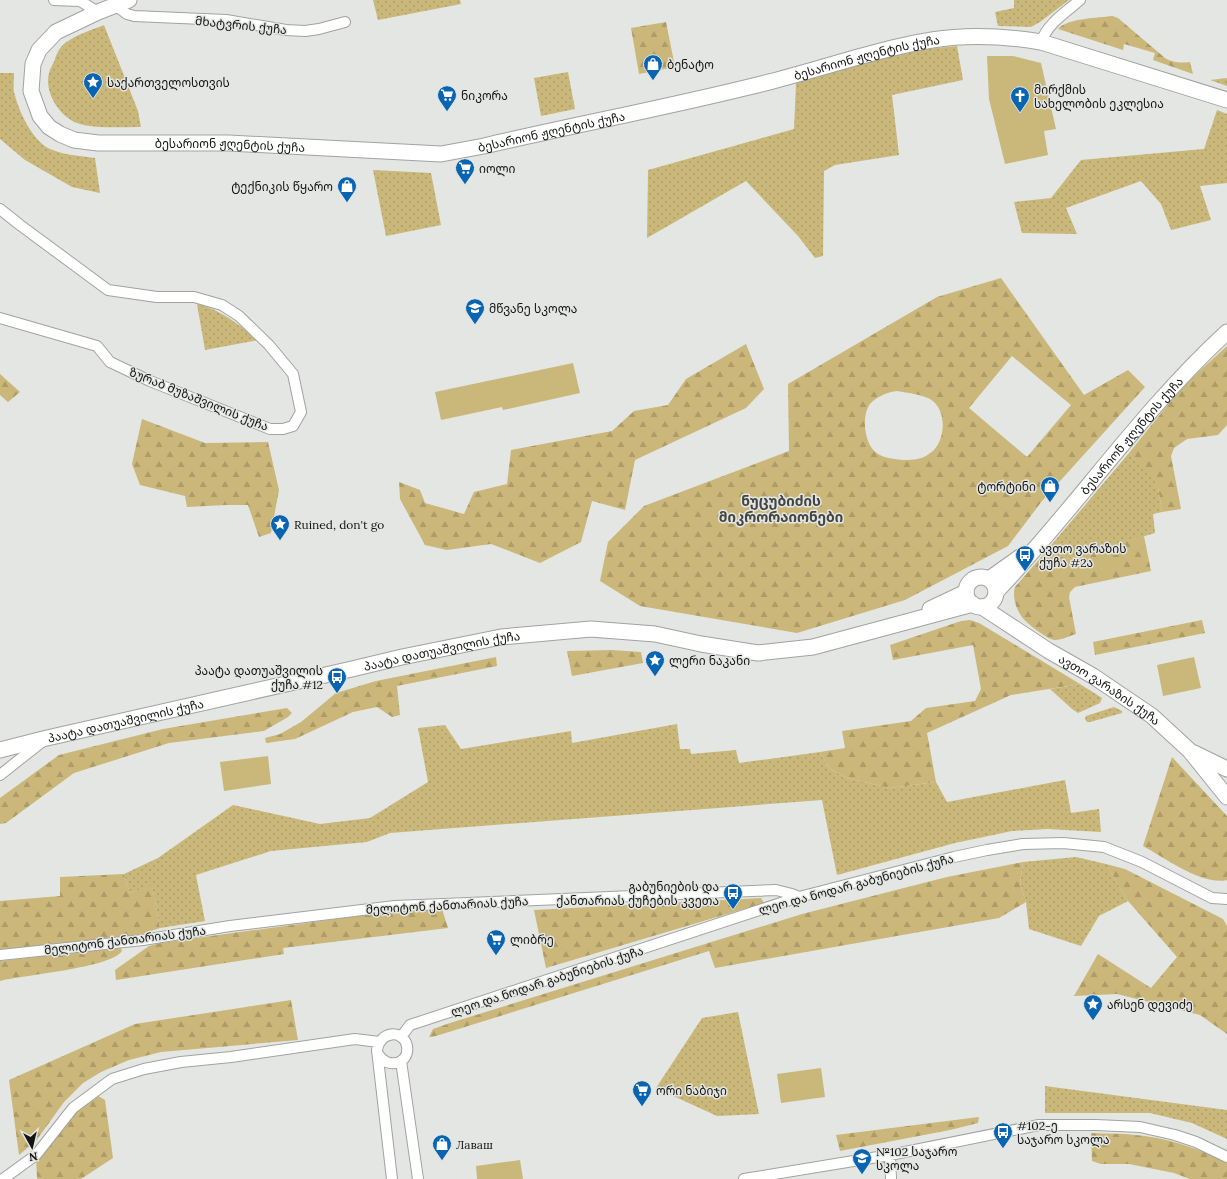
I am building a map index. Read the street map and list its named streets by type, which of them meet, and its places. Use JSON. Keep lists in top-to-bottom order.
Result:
{
  "streets": {
    "main road": ["ბესარიონ ჟღენტის ქუჩა", "პაატა დათუაშვილის ქუჩა", "ავთო ვარაზის ქუჩა"],
    "street": [
      "მხატვრის ქუჩა",
      "ზურაბ მუზაშვილის ქუჩა",
      "ლეო და ნოდარ გაბუნიების ქუჩა",
      "მელიტონ ქანთარიას ქუჩა"
    ]
  },
  "crossings": [
    ["მხატვრის ქუჩა", "ბესარიონ ჟღენტის ქუჩა"],
    ["ბესარიონ ჟღენტის ქუჩა", "პაატა დათუაშვილის ქუჩა"],
    ["ბესარიონ ჟღენტის ქუჩა", "ავთო ვარაზის ქუჩა"],
    ["პაატა დათუაშვილის ქუჩა", "ავთო ვარაზის ქუჩა"],
    ["ლეო და ნოდარ გაბუნიების ქუჩა", "მელიტონ ქანთარიას ქუჩა"]
  ],
  "districts": ["ნუცუბიძის მიკრორაიონები"],
  "places": {
    "shop": [
      "ბენატო",
      "ტექნიკის წყარო",
      "ტორტინი",
      "Лаваш"
    ],
    "place": [
      "საქართველოსთვის",
      "Ruined, don't go",
      "ლერი ნაკანი",
      "არსენ დევიძე"
    ],
    "supermarket": [
      "ნიკორა",
      "იოლი",
      "ლიბრე",
      "ორი ნაბიჯი"
    ],
    "church": ["მირქმის სახელობის ეკლესია"],
    "school or university": ["მწვანე სკოლა", "№102 საჯარო სკოლა"],
    "bus stop": [
      "ავთო ვარაზის ქუჩა #2ა",
      "პაატა დათუაშვილის ქუჩა #12",
      "გაბუნიების და ქანთარიას ქუჩების კვეთა",
      "#102-ე საჯარო სკოლა"
    ]
  },
  "north": "bottom"
}
